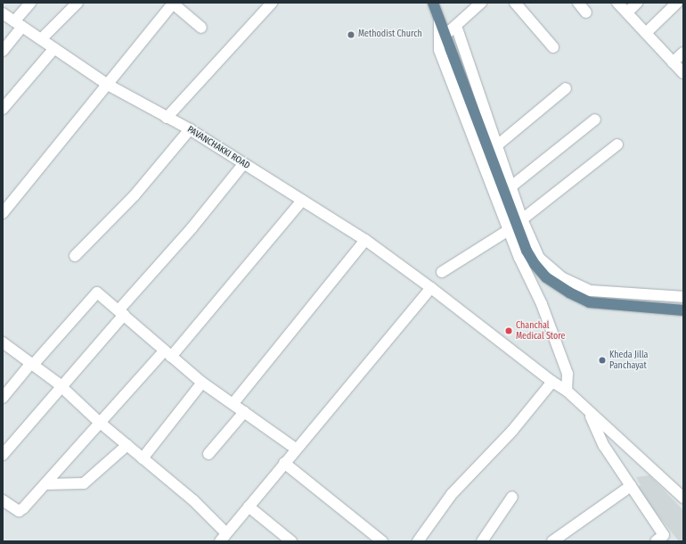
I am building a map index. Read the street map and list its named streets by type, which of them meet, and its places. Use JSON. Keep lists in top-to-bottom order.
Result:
{
  "streets": {
    "street": ["PAVANCHAKKI ROAD"]
  },
  "places": ["Methodist Church", "Chanchal Medical Store", "Kheda Jilla Panchayat"]
}
